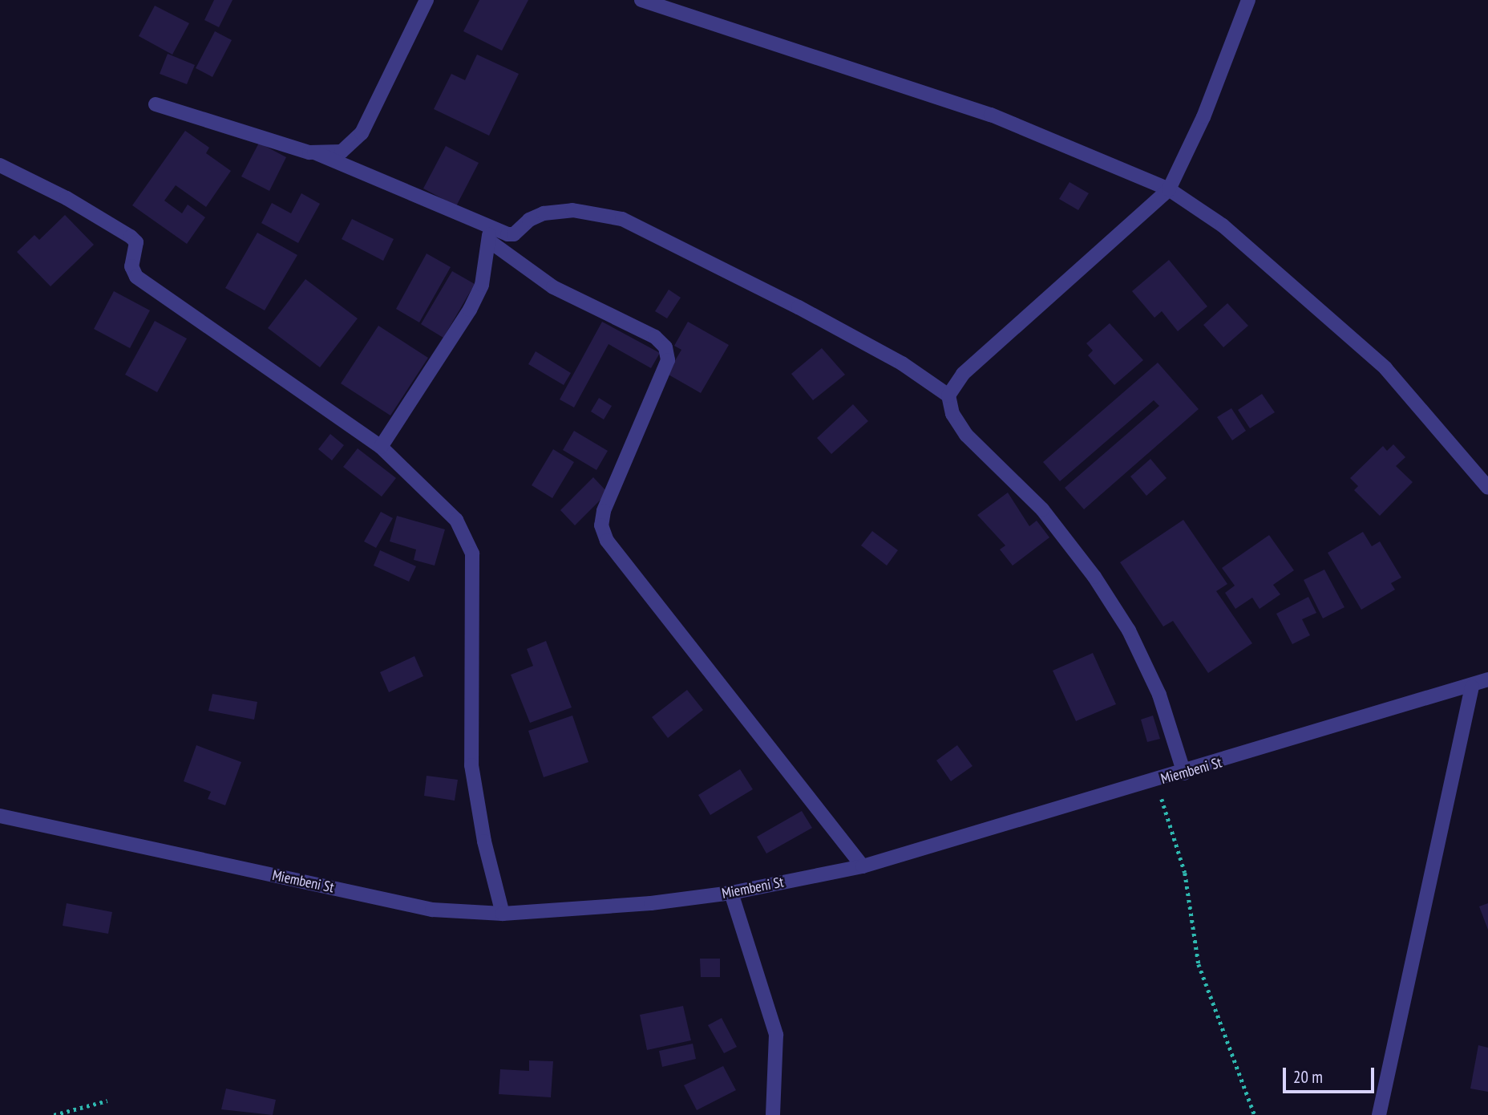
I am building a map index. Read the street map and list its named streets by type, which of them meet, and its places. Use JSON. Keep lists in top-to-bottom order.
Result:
{
  "streets": {
    "street": ["Miembeni St"]
  },
  "scale_bar": "20 m"
}
